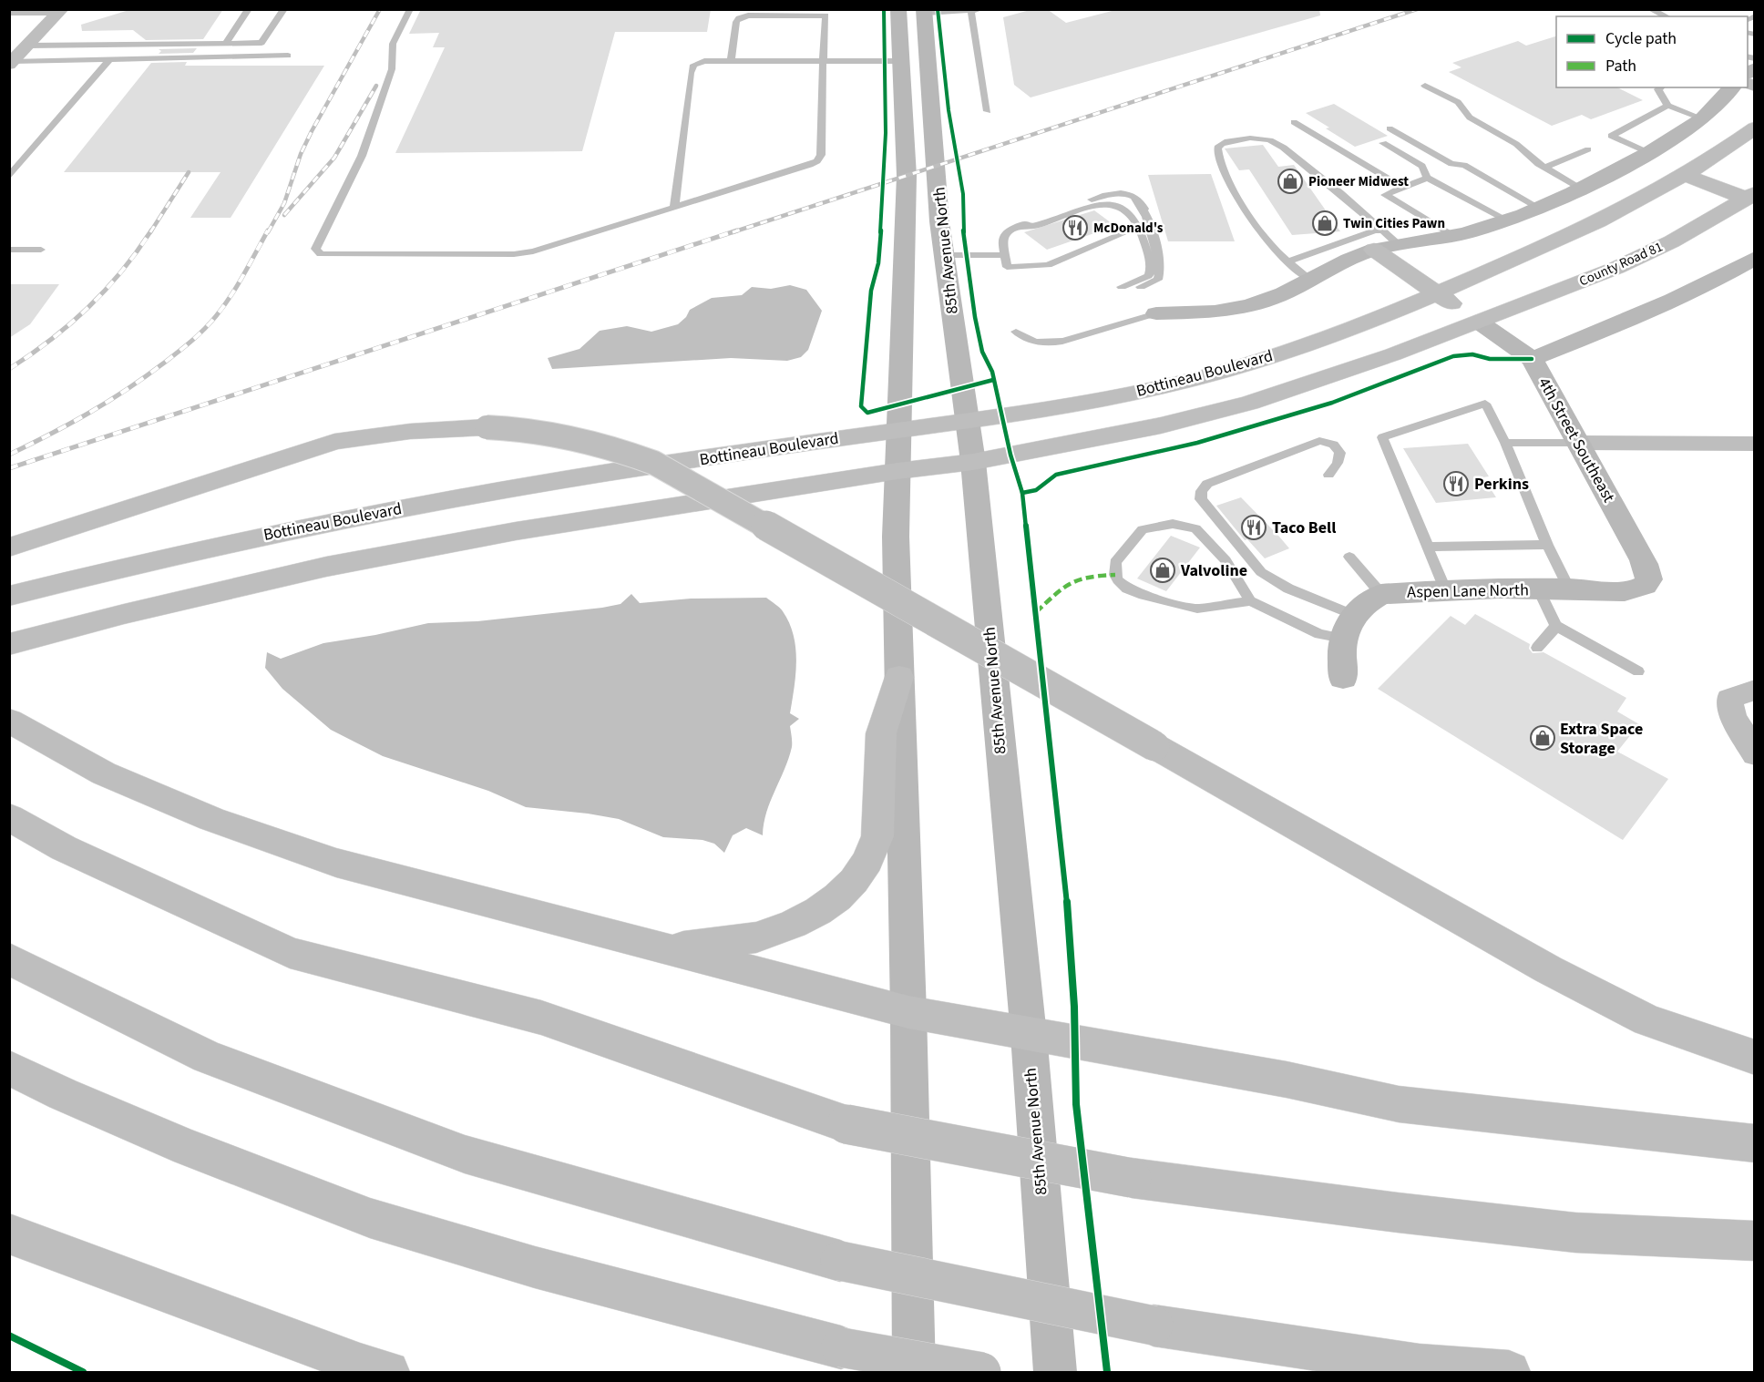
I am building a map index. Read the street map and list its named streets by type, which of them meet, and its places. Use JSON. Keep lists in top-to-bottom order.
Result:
{
  "streets": {
    "highway": ["County Road 81", "Bottineau Boulevard"],
    "main road": ["85th Avenue North", "4th Street Southeast", "Aspen Lane North"]
  },
  "crossings": [
    ["85th Avenue North", "Bottineau Boulevard"],
    ["County Road 81", "4th Street Southeast"],
    ["4th Street Southeast", "Aspen Lane North"]
  ],
  "places": {
    "shop": [
      "Pioneer Midwest",
      "Twin Cities Pawn",
      "Valvoline",
      "Extra Space Storage"
    ],
    "restaurant": ["McDonald's", "Perkins", "Taco Bell"]
  },
  "legend": ["Cycle path", "Path"]
}
